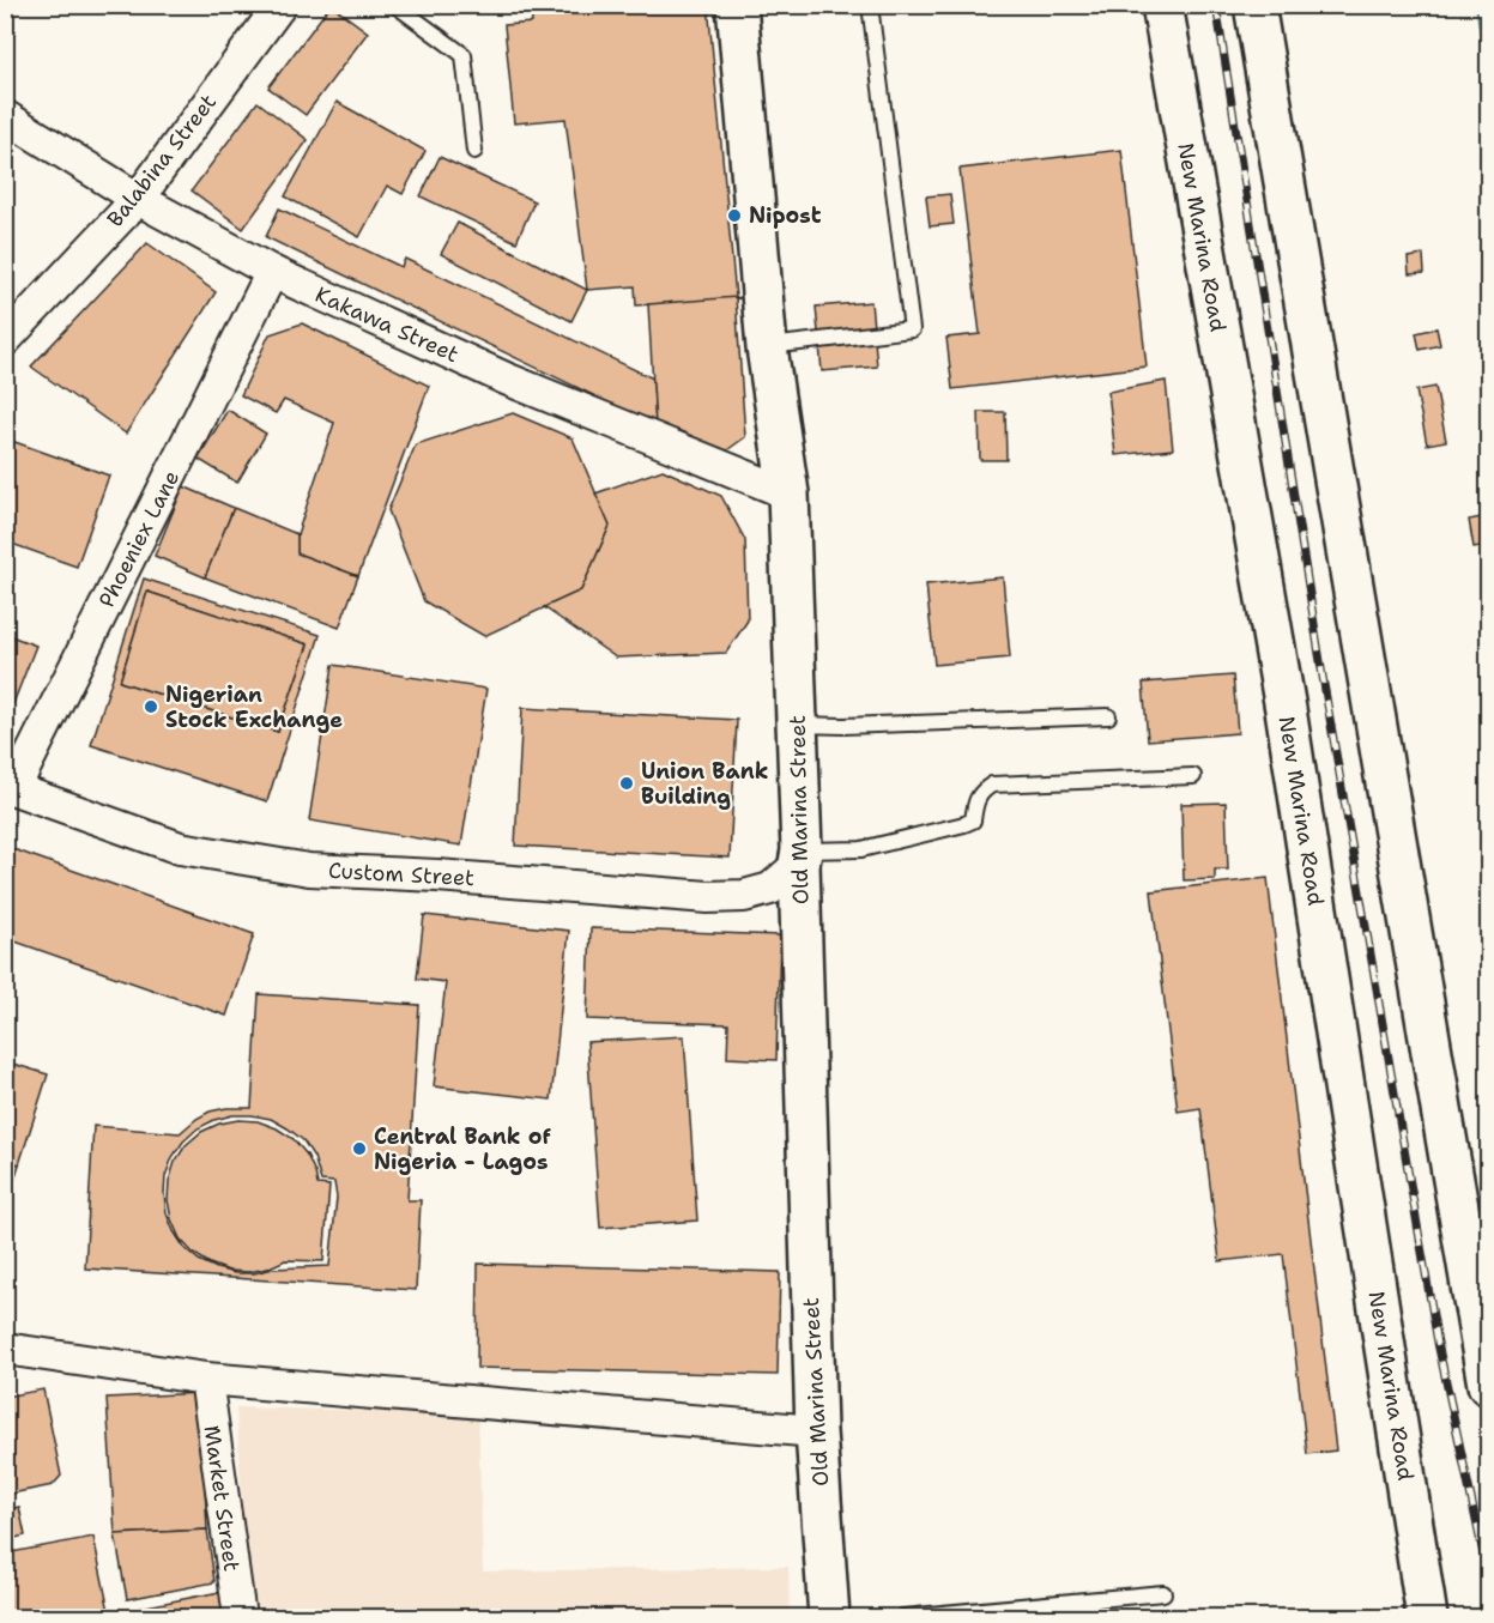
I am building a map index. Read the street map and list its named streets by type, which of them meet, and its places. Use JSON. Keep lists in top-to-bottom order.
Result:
{
  "streets": {
    "main road": ["New Marina Road", "Old Marina Street"],
    "street": [
      "Balabina Street",
      "Kakawa Street",
      "Phoeniex Lane",
      "Custom Street",
      "Market Street"
    ]
  },
  "crossings": [
    ["Balabina Street", "Kakawa Street"],
    ["Kakawa Street", "Phoeniex Lane"],
    ["Kakawa Street", "Old Marina Street"],
    ["Phoeniex Lane", "Custom Street"],
    ["Old Marina Street", "Custom Street"]
  ],
  "places": [
    "Nipost",
    "Nigerian Stock Exchange",
    "Union Bank Building",
    "Central Bank of Nigeria - Lagos"
  ]
}
